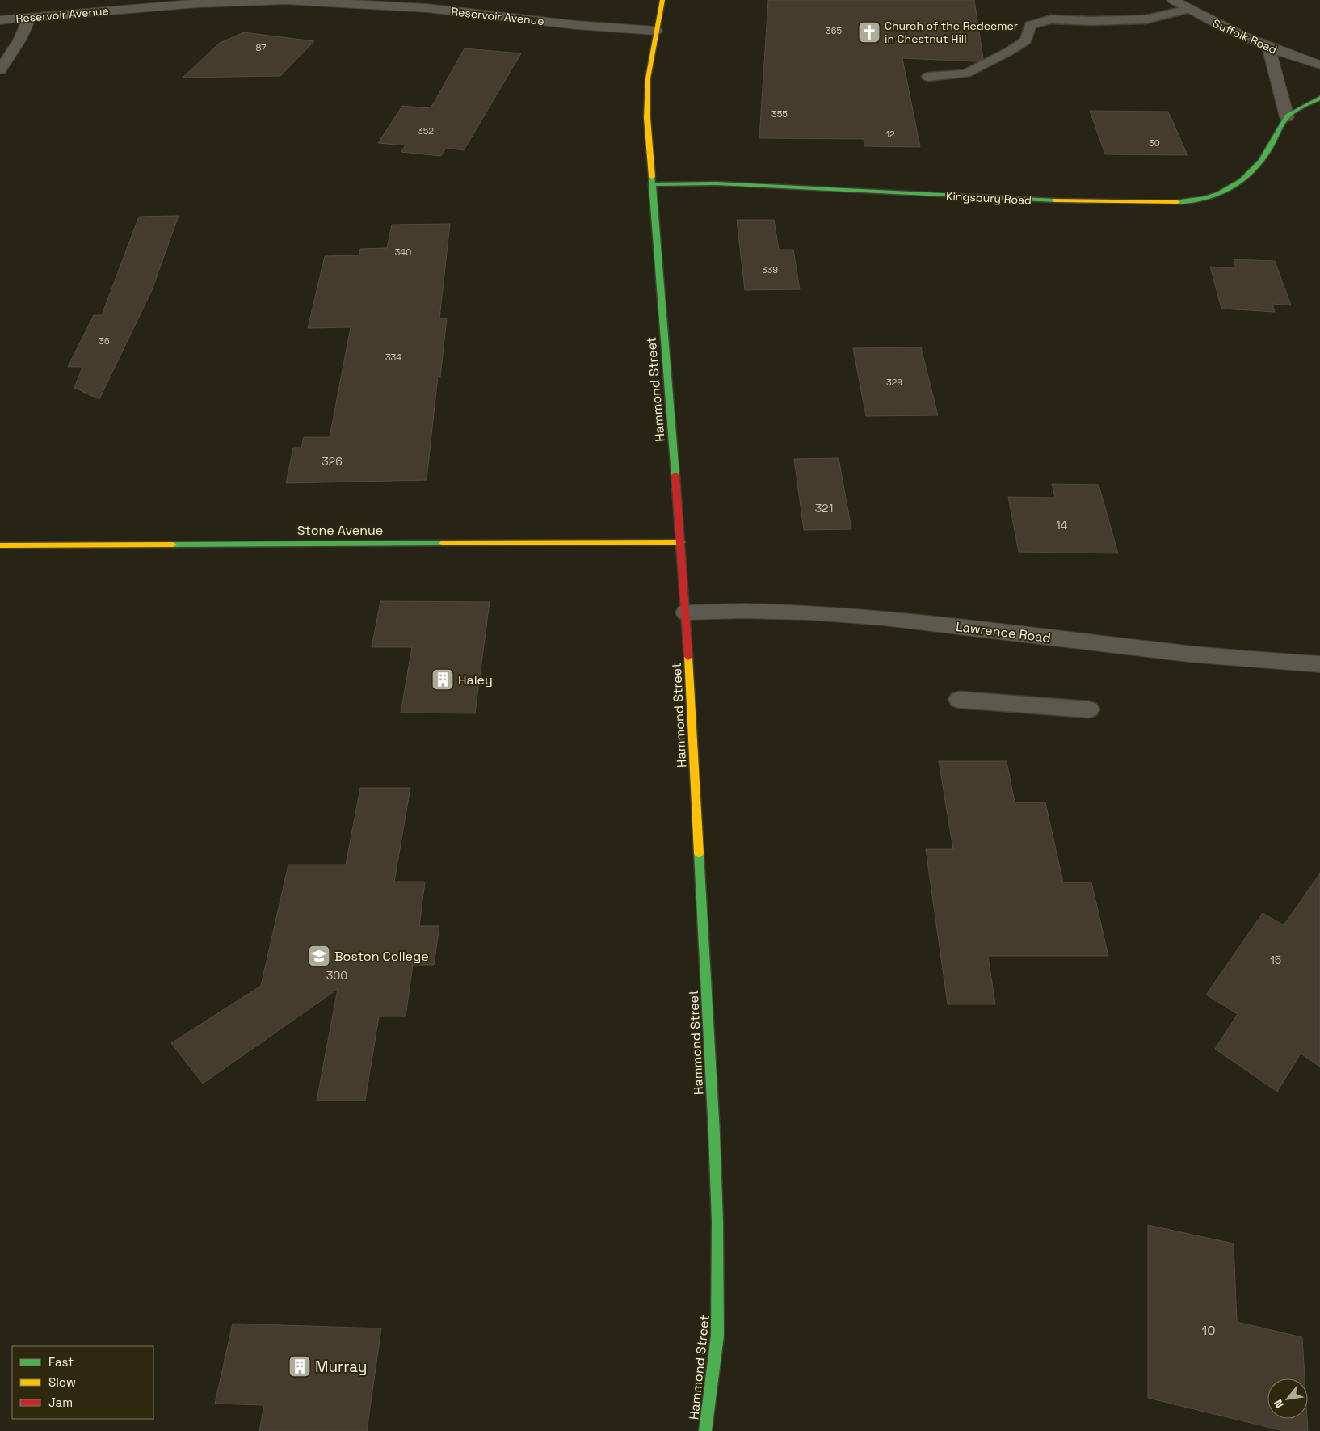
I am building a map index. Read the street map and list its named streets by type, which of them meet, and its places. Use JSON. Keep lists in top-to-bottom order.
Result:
{
  "streets": {
    "street": [
      "Reservoir Avenue",
      "Suffolk Road",
      "Kingsbury Road",
      "Hammond Street",
      "Stone Avenue",
      "Lawrence Road"
    ]
  },
  "crossings": [
    ["Reservoir Avenue", "Hammond Street"],
    ["Kingsbury Road", "Hammond Street"],
    ["Hammond Street", "Stone Avenue"],
    ["Hammond Street", "Lawrence Road"]
  ],
  "places": {
    "church": ["Church of the Redeemer in Chestnut Hill"],
    "building": ["Haley", "Murray"],
    "school or university": ["Boston College"]
  },
  "house_numbers": [
    "365",
    "87",
    "355",
    "352",
    "12",
    "30",
    "340",
    "339",
    "36",
    "334",
    "329",
    "326",
    "321",
    "14",
    "15",
    "300",
    "10"
  ],
  "legend": ["Fast", "Slow", "Jam"],
  "north": "bottom left"
}
